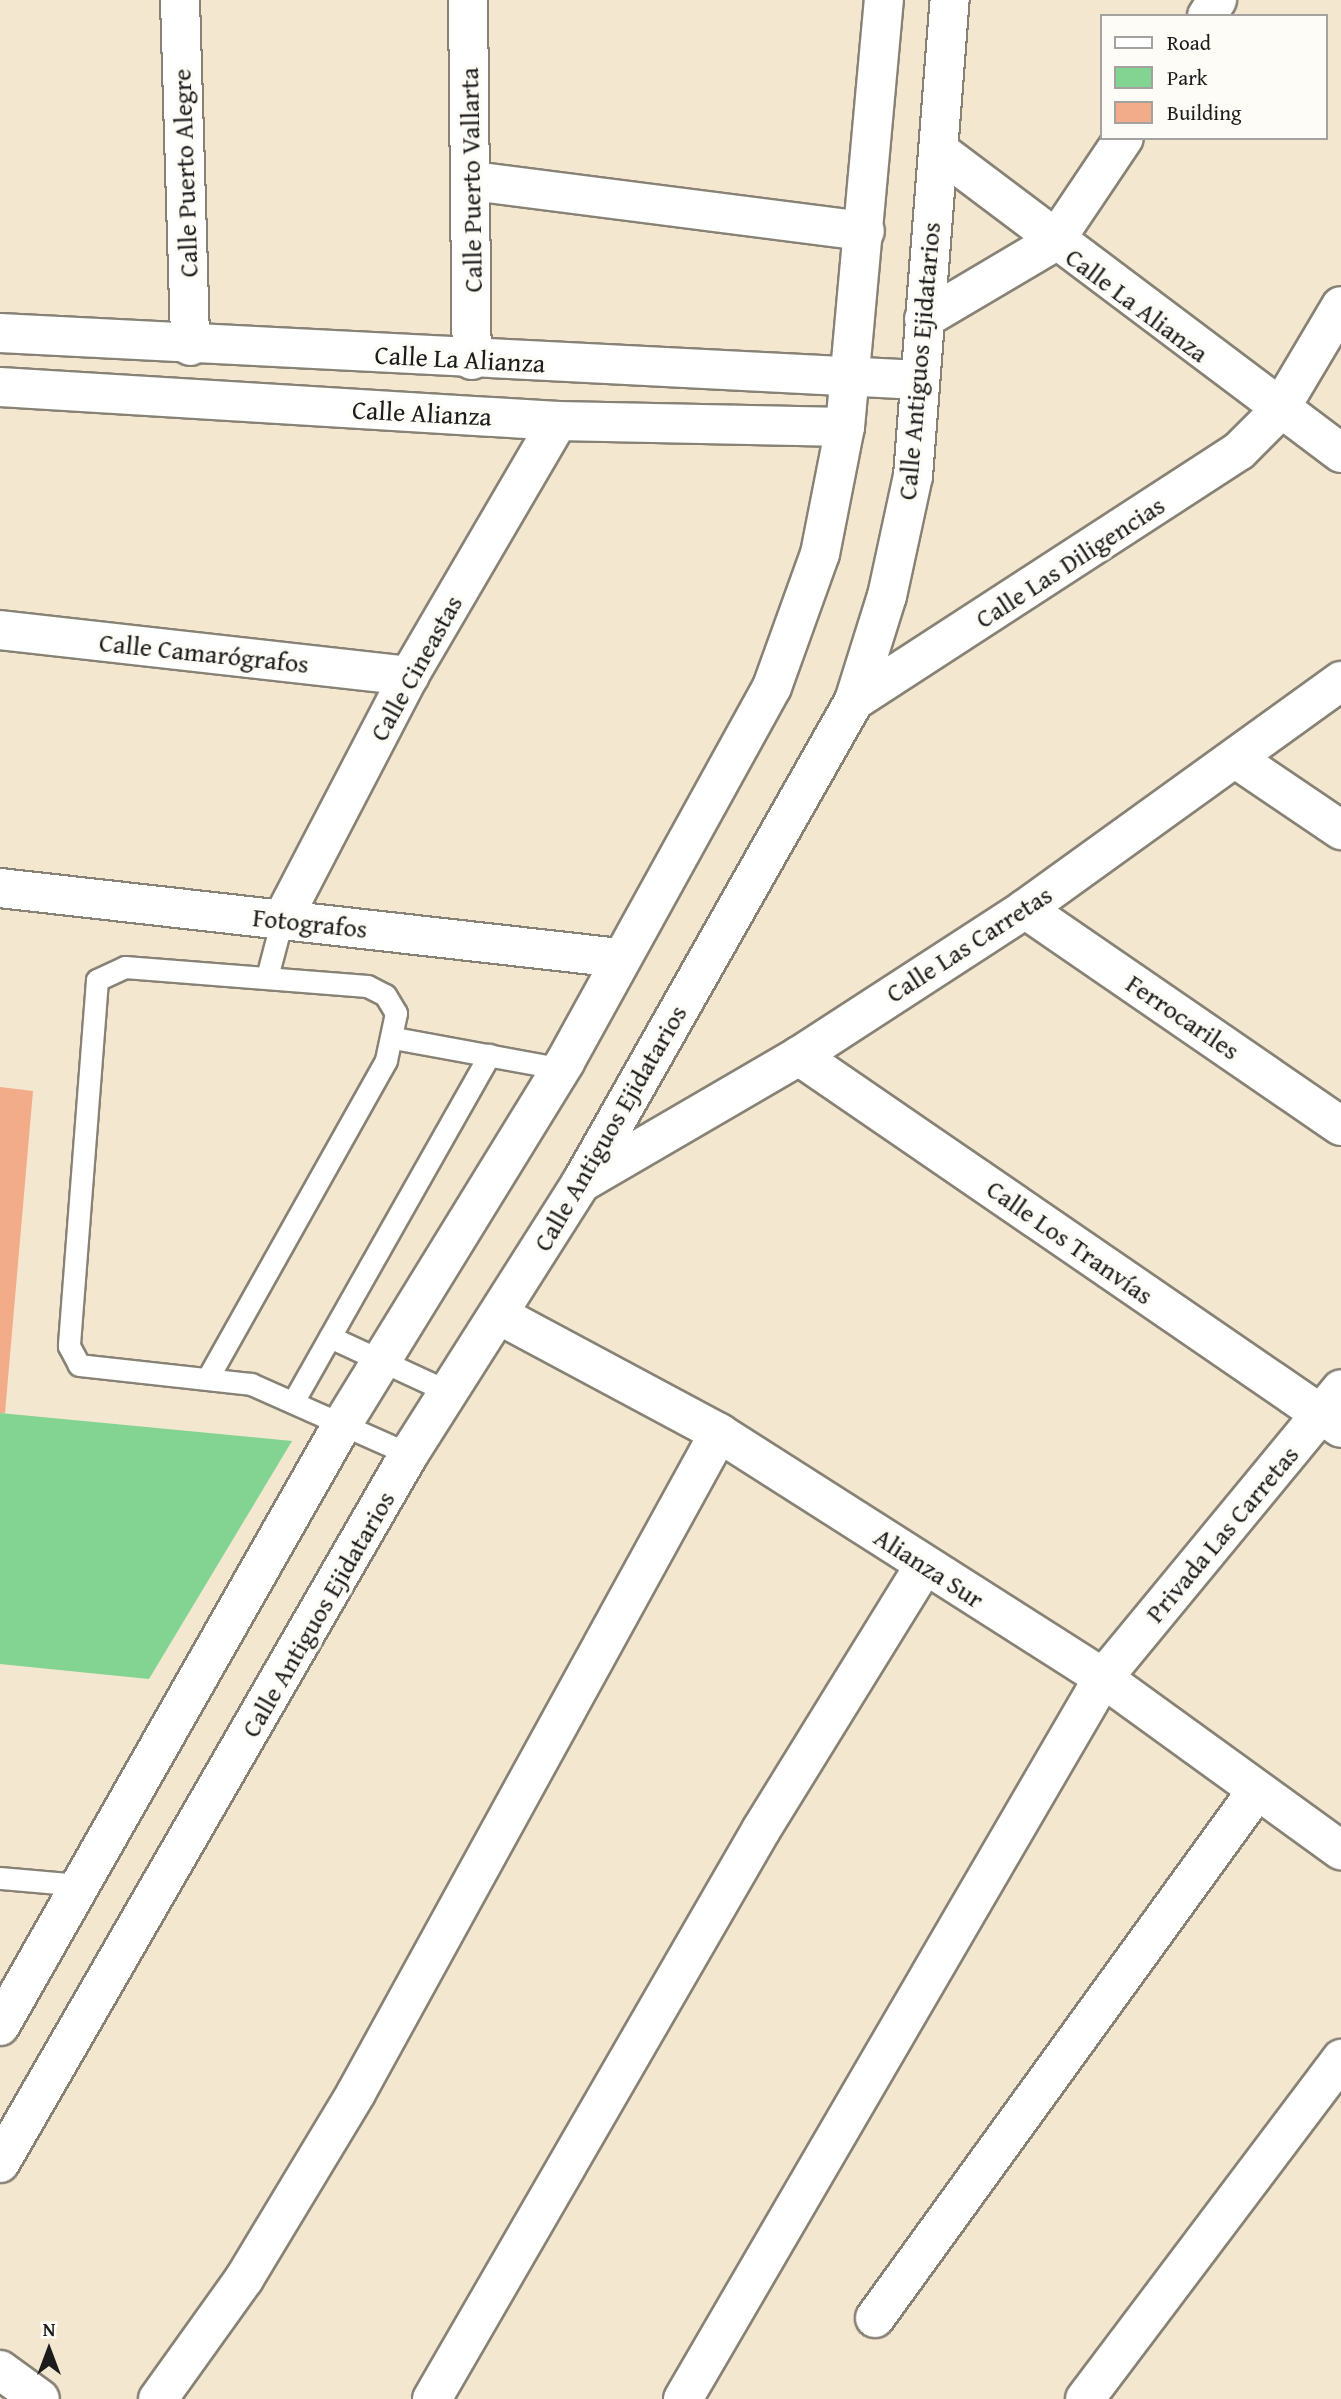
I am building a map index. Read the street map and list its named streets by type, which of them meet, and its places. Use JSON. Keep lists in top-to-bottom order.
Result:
{
  "streets": {
    "street": [
      "Calle Puerto Alegre",
      "Calle Puerto Vallarta",
      "Calle La Alianza",
      "Calle Antiguos Ejidatarios",
      "Calle Alianza",
      "Calle Las Diligencias",
      "Calle Camarógrafos",
      "Calle Cineastas",
      "Fotografos",
      "Calle Las Carretas",
      "Ferrocariles",
      "Calle Los Tranvías",
      "Privada Las Carretas",
      "Alianza Sur"
    ]
  },
  "crossings": [
    ["Calle Puerto Alegre", "Calle La Alianza"],
    ["Calle Puerto Vallarta", "Calle La Alianza"],
    ["Calle La Alianza", "Calle Antiguos Ejidatarios"],
    ["Calle La Alianza", "Calle Las Diligencias"],
    ["Calle Antiguos Ejidatarios", "Calle Las Diligencias"],
    ["Calle Antiguos Ejidatarios", "Calle Las Carretas"],
    ["Calle Antiguos Ejidatarios", "Alianza Sur"],
    ["Calle Alianza", "Calle Cineastas"],
    ["Calle Camarógrafos", "Calle Cineastas"],
    ["Calle Cineastas", "Fotografos"],
    ["Calle Las Carretas", "Ferrocariles"],
    ["Calle Las Carretas", "Calle Los Tranvías"],
    ["Calle Los Tranvías", "Privada Las Carretas"],
    ["Privada Las Carretas", "Alianza Sur"]
  ],
  "legend": ["Road", "Park", "Building"],
  "north": "top"
}
